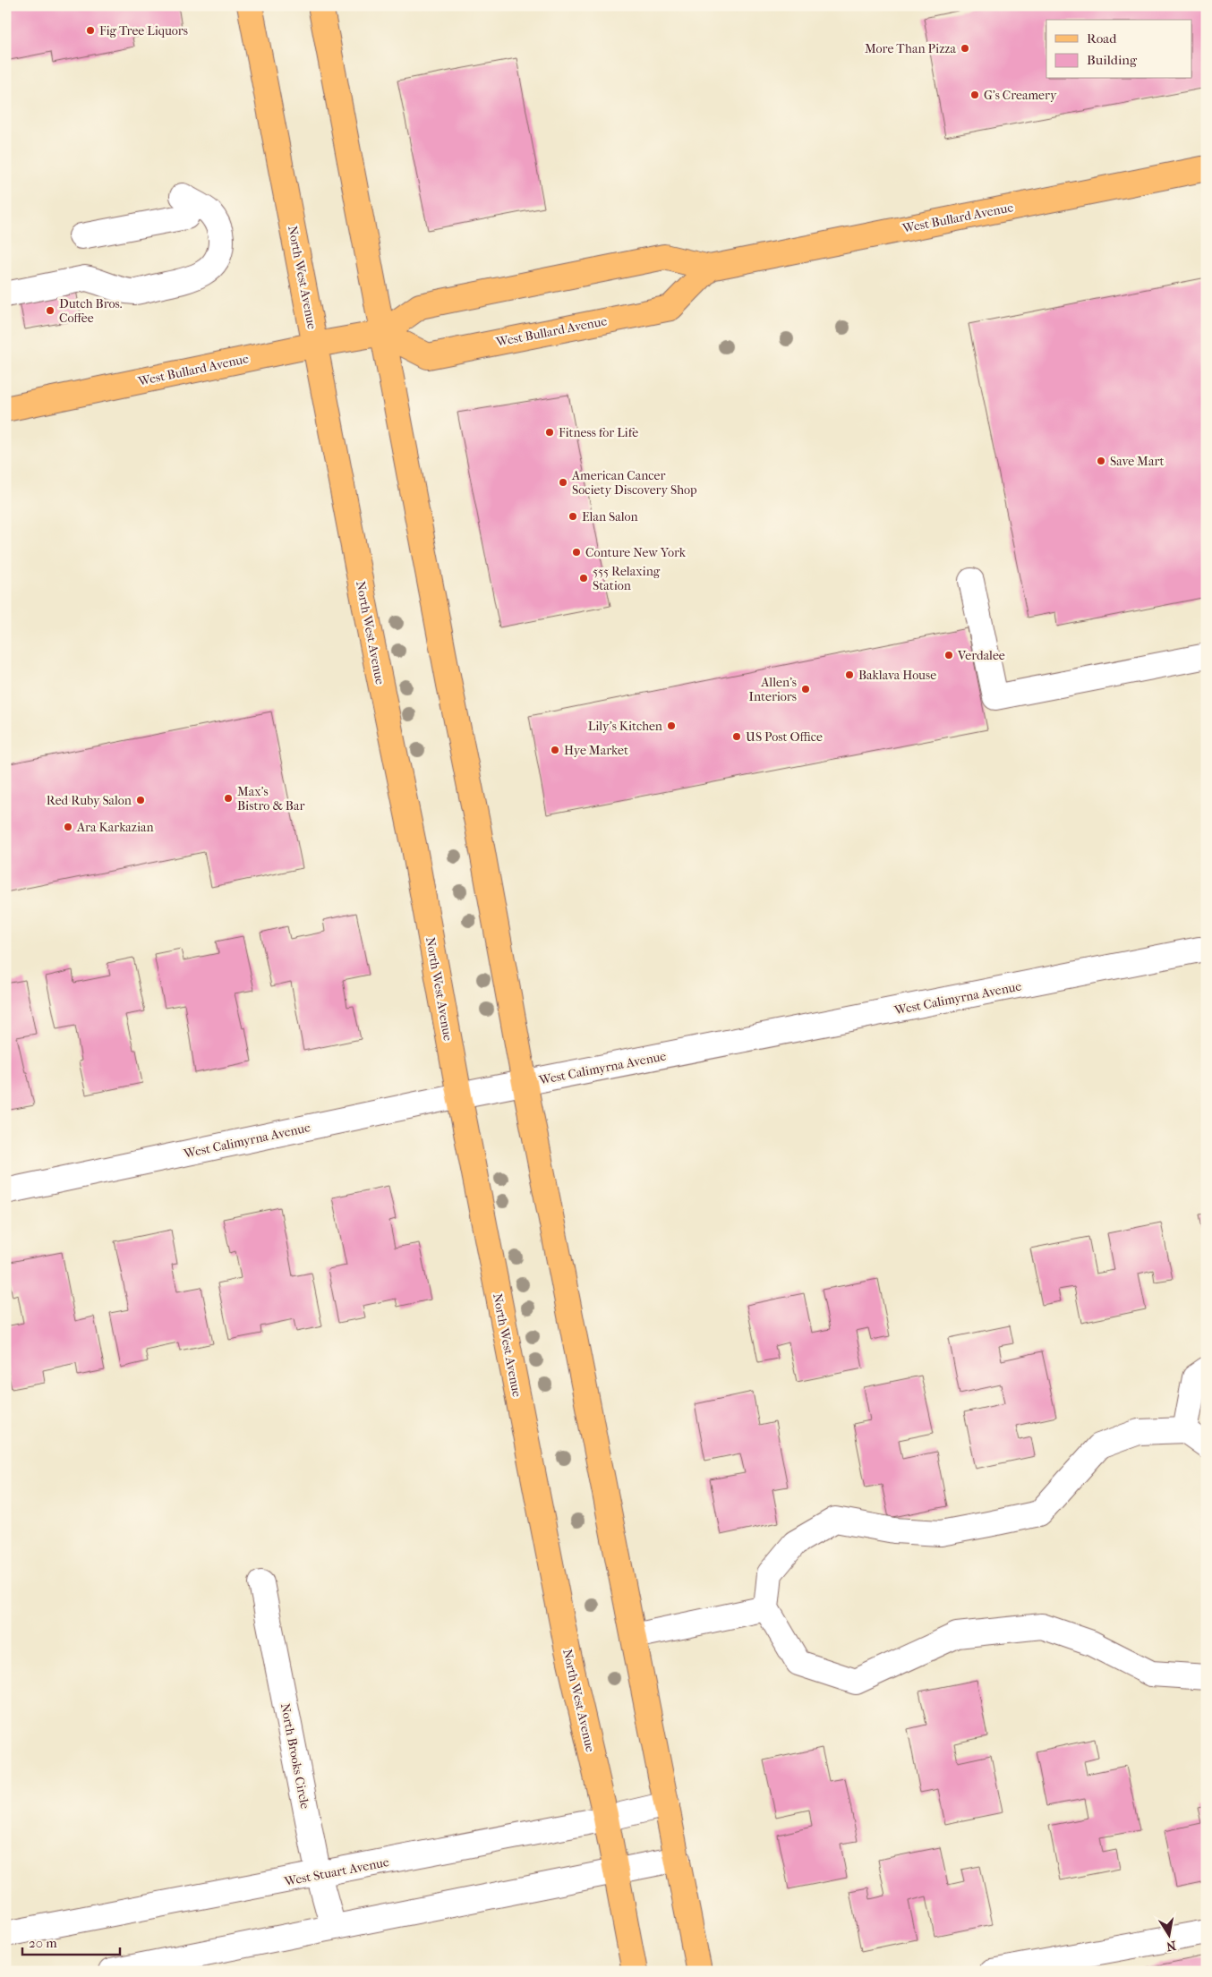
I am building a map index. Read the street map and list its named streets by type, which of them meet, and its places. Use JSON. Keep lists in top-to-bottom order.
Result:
{
  "streets": {
    "main road": ["West Bullard Avenue", "North West Avenue"],
    "street": ["West Calimyrna Avenue", "North Brooks Circle", "West Stuart Avenue"]
  },
  "crossings": [
    ["West Bullard Avenue", "North West Avenue"],
    ["North West Avenue", "West Calimyrna Avenue"],
    ["North West Avenue", "West Stuart Avenue"],
    ["North Brooks Circle", "West Stuart Avenue"]
  ],
  "places": [
    "Fig Tree Liquors",
    "More Than Pizza",
    "G's Creamery",
    "Dutch Bros. Coffee",
    "Fitness for Life",
    "Save Mart",
    "American Cancer Society Discovery Shop",
    "Elan Salon",
    "Conture New York",
    "555 Relaxing Station",
    "Verdalee",
    "Baklava House",
    "Allen's Interiors",
    "Lily's Kitchen",
    "US Post Office",
    "Hye Market",
    "Max's Bistro & Bar",
    "Red Ruby Salon",
    "Ara Karkazian"
  ],
  "legend": ["Road", "Building"],
  "scale_bar": "20 m",
  "north": "bottom"
}
